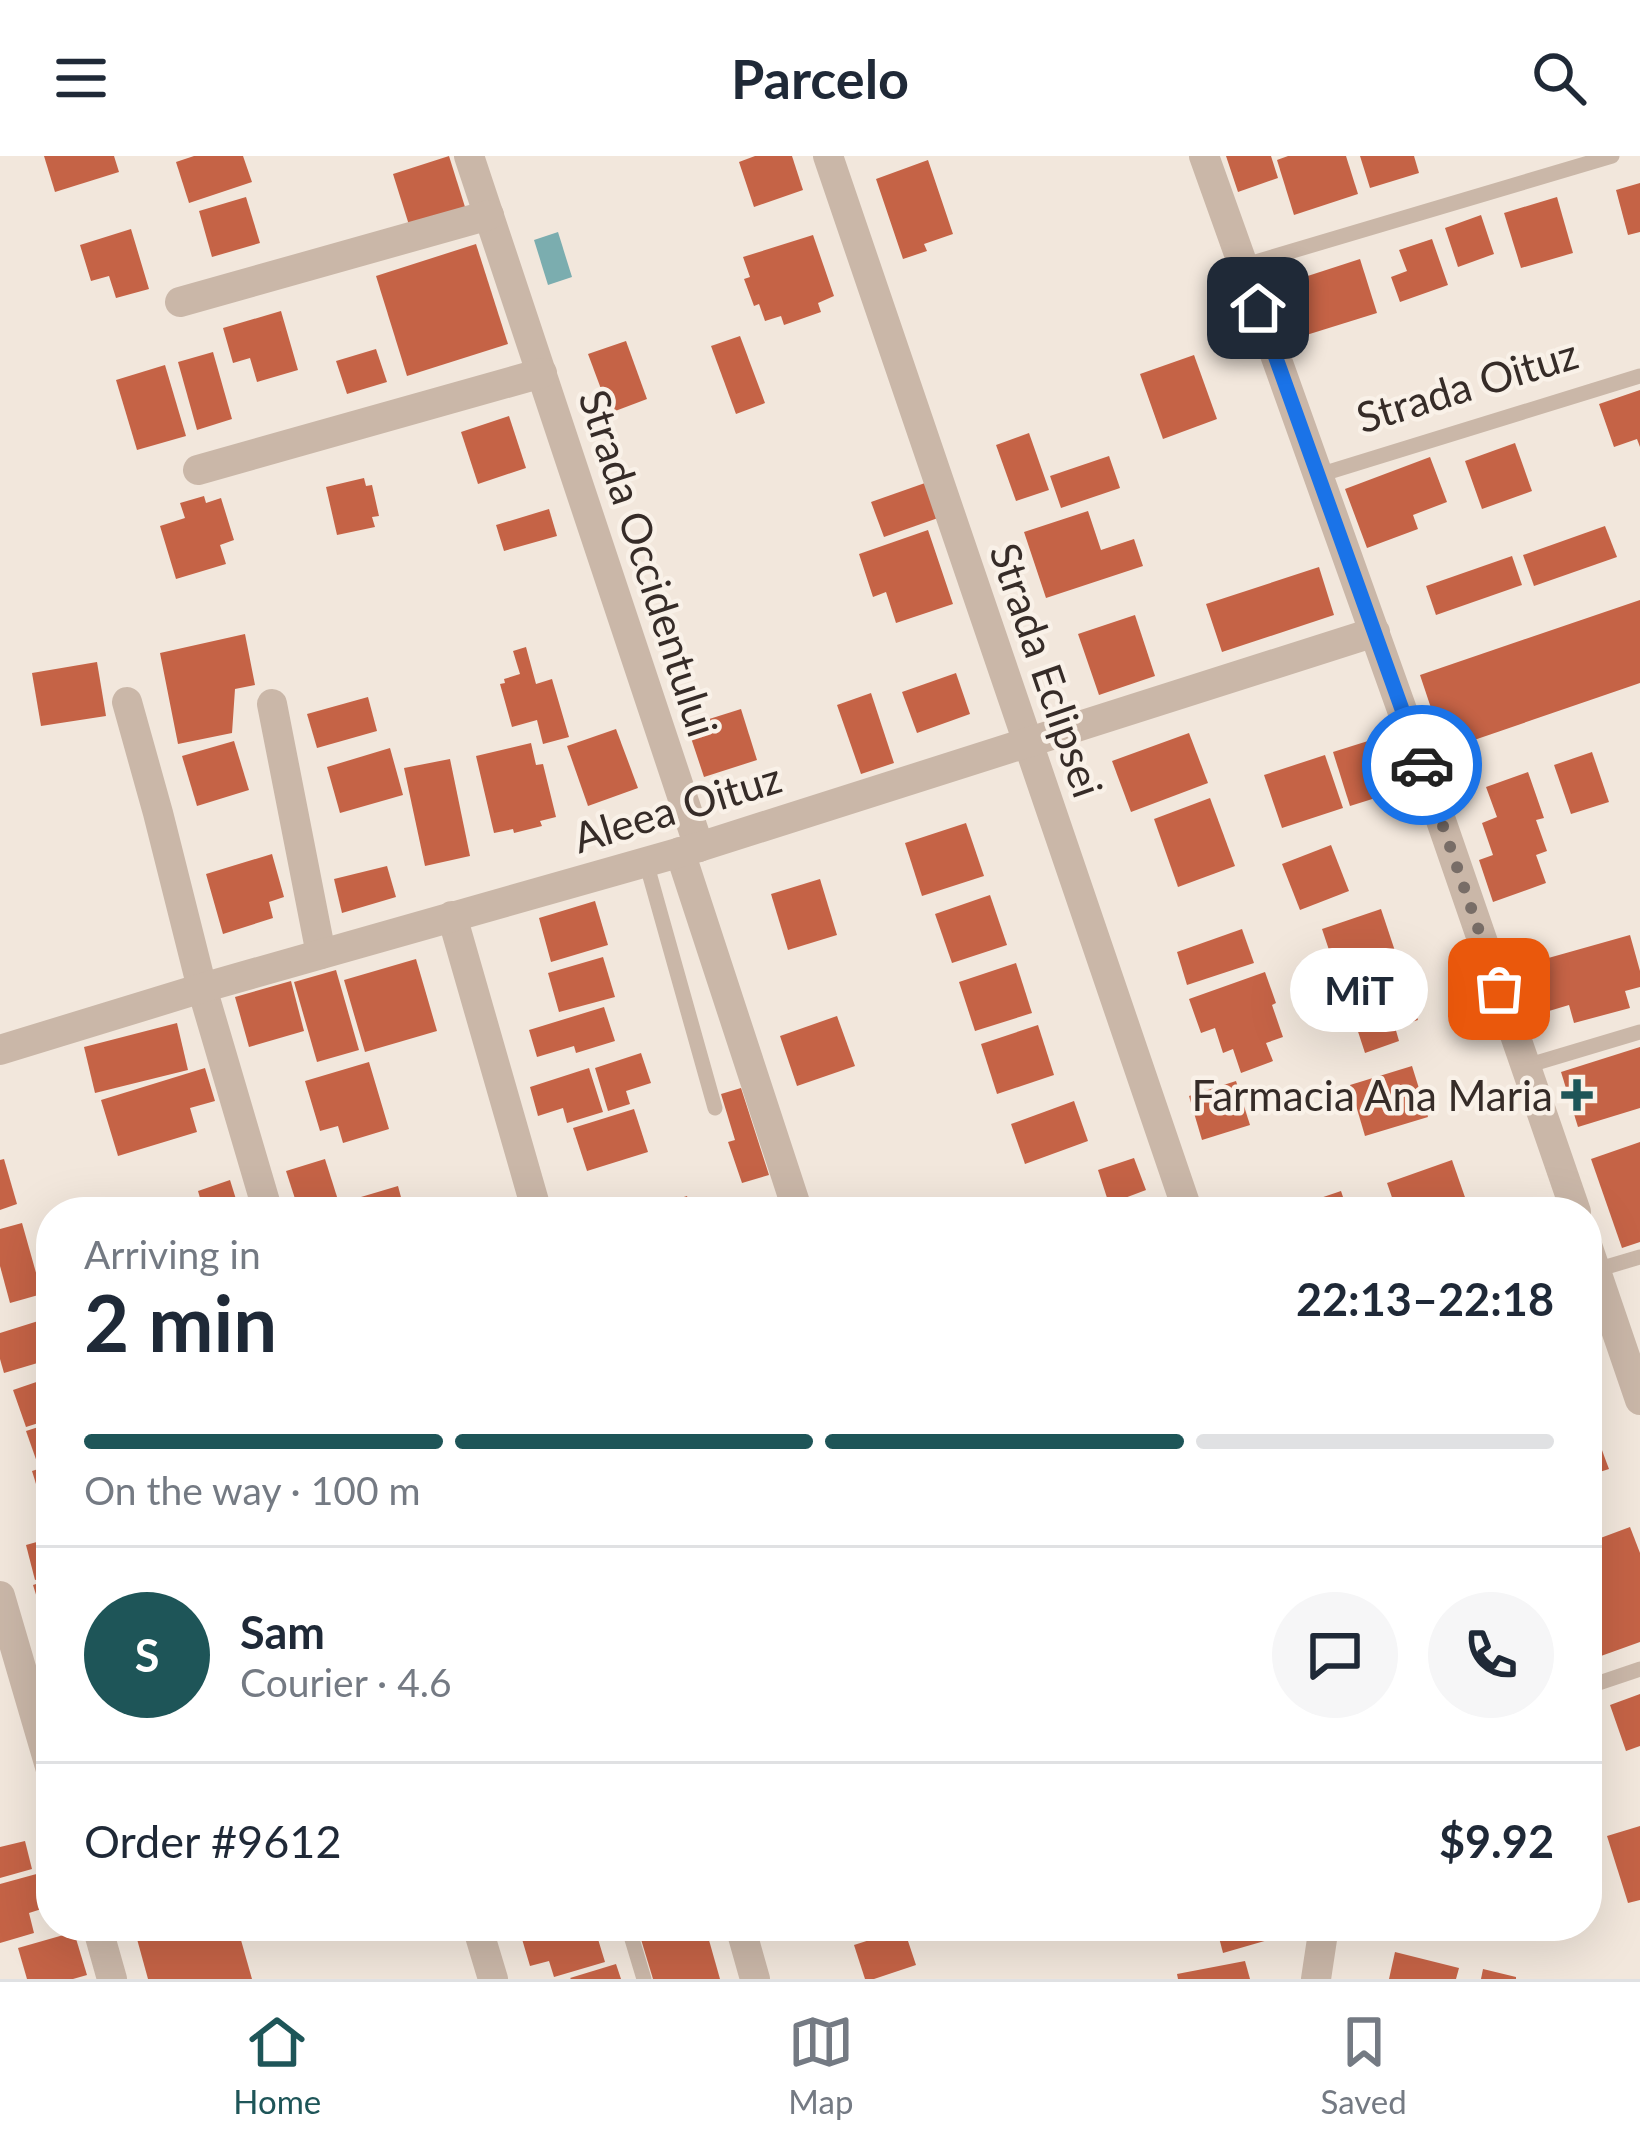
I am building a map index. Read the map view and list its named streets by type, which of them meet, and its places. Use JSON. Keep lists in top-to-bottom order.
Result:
{
  "streets": {
    "street": [
      "Strada Oituz",
      "Strada Occidentului",
      "Strada Eclipsei",
      "Aleea Oituz"
    ]
  },
  "crossings": [
    ["Strada Oituz", "Aleea Oituz"],
    ["Strada Occidentului", "Aleea Oituz"],
    ["Strada Eclipsei", "Aleea Oituz"]
  ],
  "places": {
    "other": ["MiT"],
    "health": ["Farmacia Ana Maria"]
  },
  "page": {
    "header": "Parcelo",
    "bubble": "MiT",
    "heading": ["2 min", "Arriving in", "22:13–22:18"],
    "panel": [
      "Sam",
      "Courier · 4.6",
      "Order #9612",
      "$9.92"
    ],
    "bar": "On the way · 100 m",
    "round": "S",
    "tabs": ["Home", "Map", "Saved"]
  }
}
